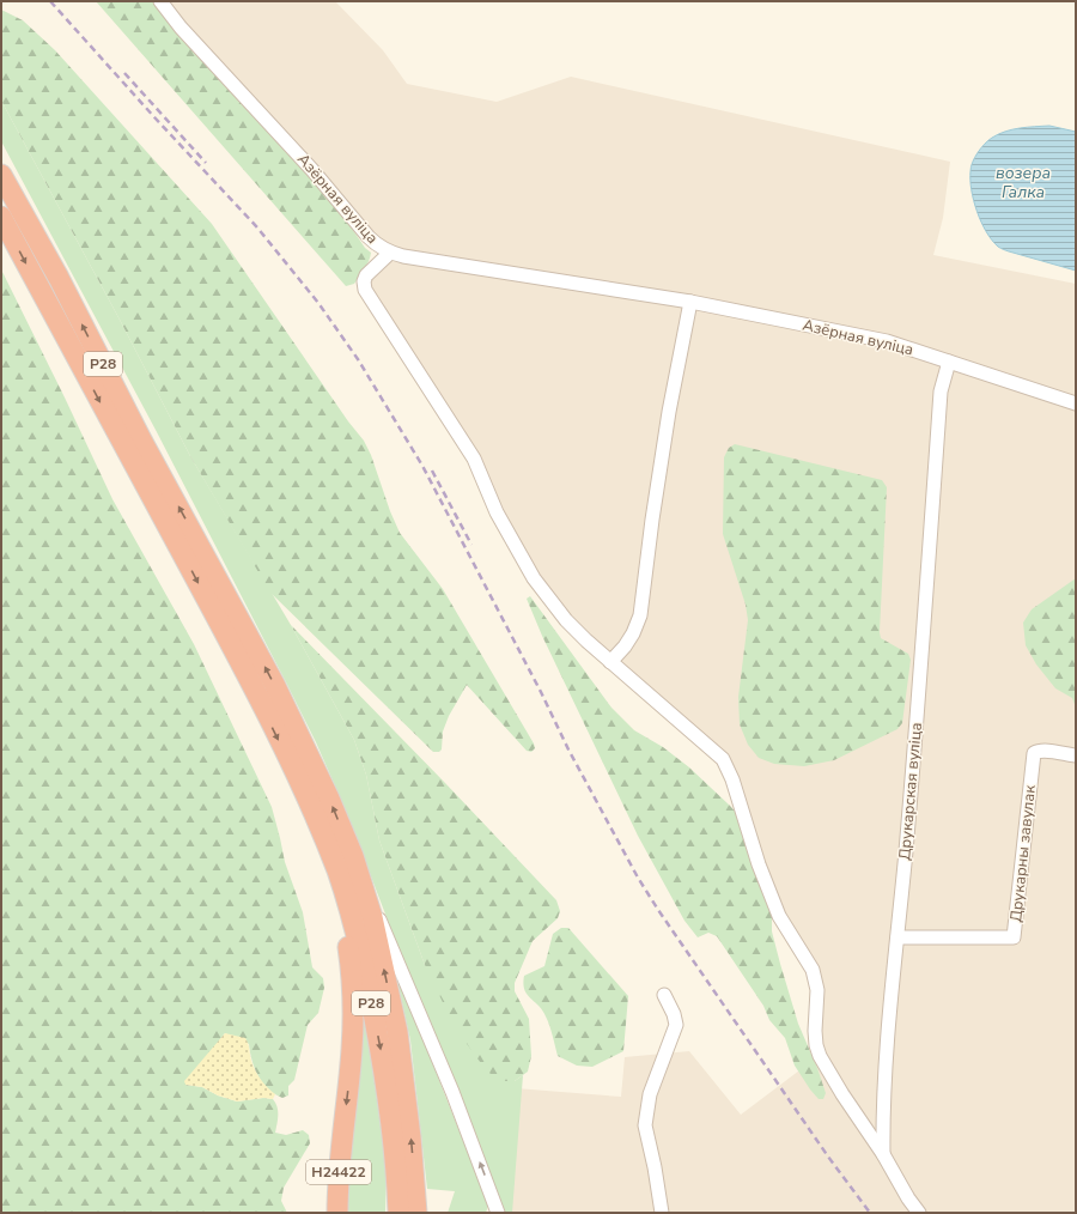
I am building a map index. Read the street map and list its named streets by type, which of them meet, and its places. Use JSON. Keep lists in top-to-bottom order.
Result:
{
  "streets": {
    "highway": ["Р28", "Н24422"],
    "street": ["Азёрная вуліца", "Друкарская вуліца", "Друкарны завулак"]
  },
  "crossings": [
    ["Азёрная вуліца", "Друкарская вуліца"],
    ["Р28", "Н24422"],
    ["Друкарская вуліца", "Друкарны завулак"]
  ],
  "water": ["возера Галка"]
}
